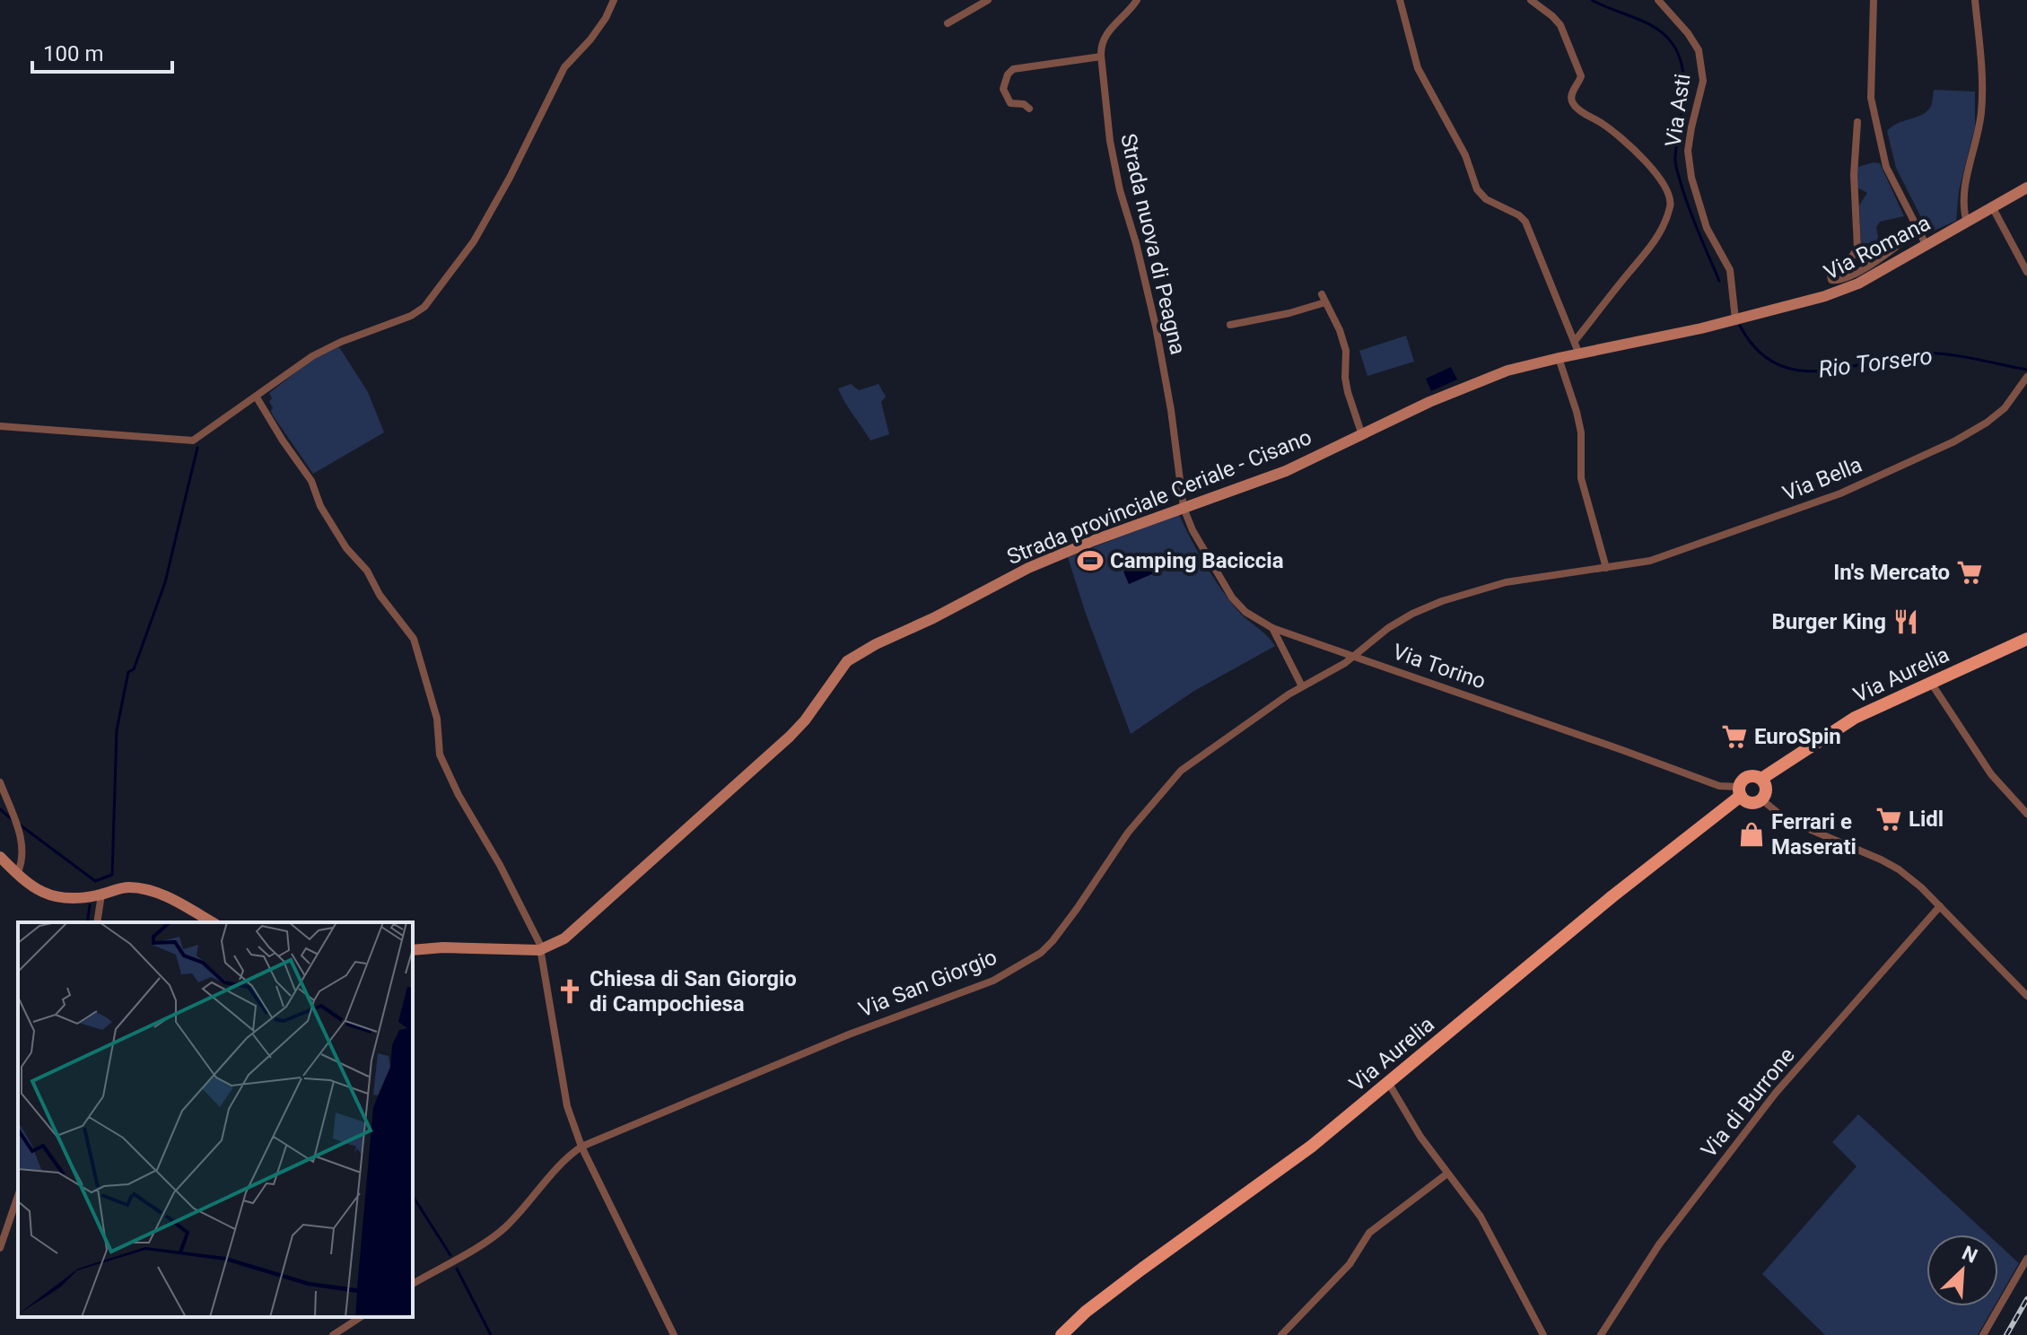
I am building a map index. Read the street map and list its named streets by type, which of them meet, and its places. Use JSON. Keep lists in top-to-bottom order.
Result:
{
  "streets": {
    "main road": ["Via Romana", "Strada provinciale Ceriale - Cisano", "Via Aurelia"],
    "street": [
      "Via Asti",
      "Strada nuova di Peagna",
      "Via Bella",
      "Via Torino",
      "Via San Giorgio",
      "Via di Burrone"
    ]
  },
  "crossings": [
    ["Via Asti", "Via Romana"],
    ["Via Asti", "Strada provinciale Ceriale - Cisano"],
    ["Strada nuova di Peagna", "Strada provinciale Ceriale - Cisano"],
    ["Strada nuova di Peagna", "Via Torino"],
    ["Via Romana", "Strada provinciale Ceriale - Cisano"],
    ["Via Bella", "Via Torino"],
    ["Via Bella", "Via San Giorgio"],
    ["Strada provinciale Ceriale - Cisano", "Via Torino"],
    ["Via Torino", "Via Aurelia"],
    ["Via Torino", "Via San Giorgio"]
  ],
  "water": ["Rio Torsero"],
  "places": {
    "sports": ["Camping Baciccia"],
    "supermarket": ["In's Mercato", "EuroSpin", "Lidl"],
    "restaurant": ["Burger King"],
    "shop": ["Ferrari e Maserati"],
    "church": ["Chiesa di San Giorgio di Campochiesa"]
  },
  "scale_bar": "100 m",
  "north": "top right"
}
